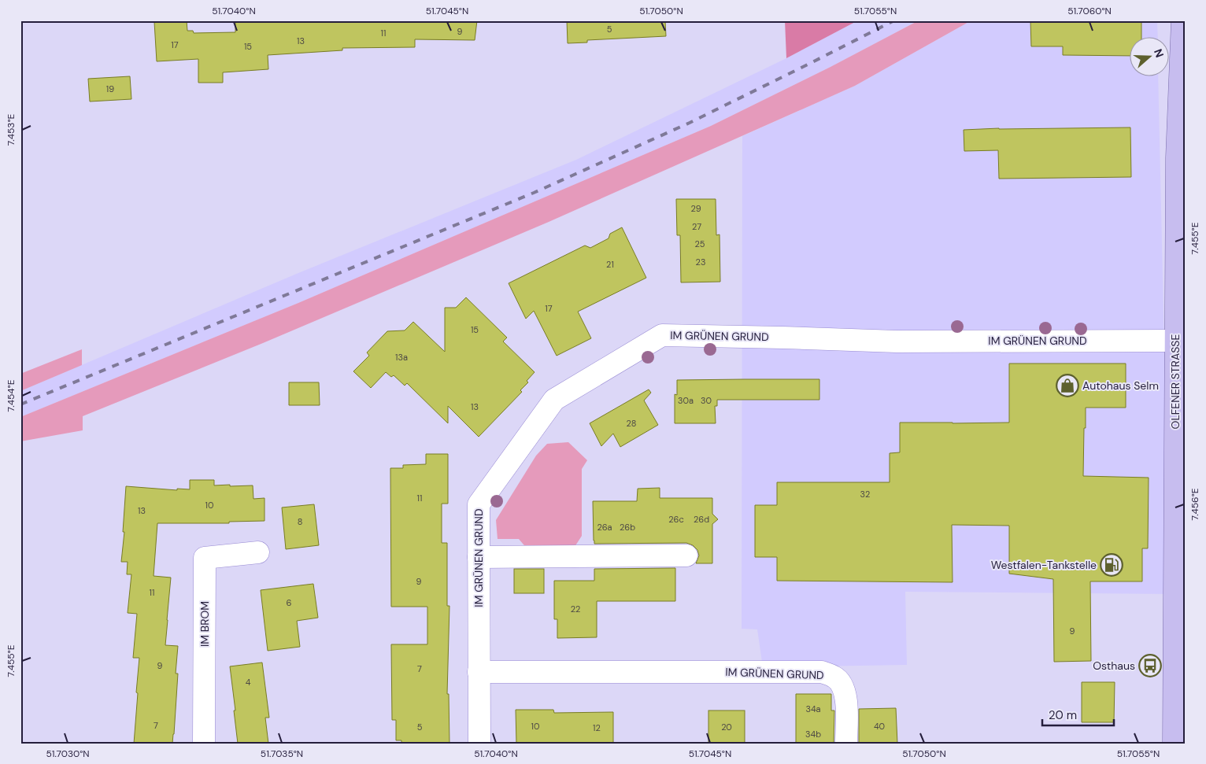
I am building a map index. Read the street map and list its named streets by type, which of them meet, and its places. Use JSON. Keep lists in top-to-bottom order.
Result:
{
  "streets": {
    "main road": ["OLFENER STRASSE"],
    "street": ["IM GRÜNEN GRUND", "IM BROM"]
  },
  "crossings": [
    ["IM GRÜNEN GRUND", "OLFENER STRASSE"]
  ],
  "places": {
    "shop": ["Autohaus Selm"],
    "fuel station": ["Westfalen-Tankstelle"],
    "bus stop": ["Osthaus"]
  },
  "house_numbers": [
    "5",
    "9",
    "11",
    "13",
    "17",
    "15",
    "19",
    "29",
    "27",
    "25",
    "23",
    "21",
    "17",
    "15",
    "13a",
    "30a",
    "30",
    "13",
    "28",
    "32",
    "11",
    "10",
    "13",
    "26c",
    "26d",
    "8",
    "26a",
    "26b",
    "9",
    "11",
    "6",
    "22",
    "9",
    "9",
    "7",
    "4",
    "34a",
    "7",
    "10",
    "40",
    "5",
    "20",
    "12",
    "34b"
  ],
  "scale_bar": "20 m",
  "north": "right",
  "coordinates": [
    "51.7040°N",
    "51.7045°N",
    "51.7050°N",
    "51.7055°N",
    "51.7060°N",
    "7.453°E",
    "7.455°E",
    "7.454°E",
    "7.456°E",
    "51.7030°N",
    "51.7035°N"
  ]
}
